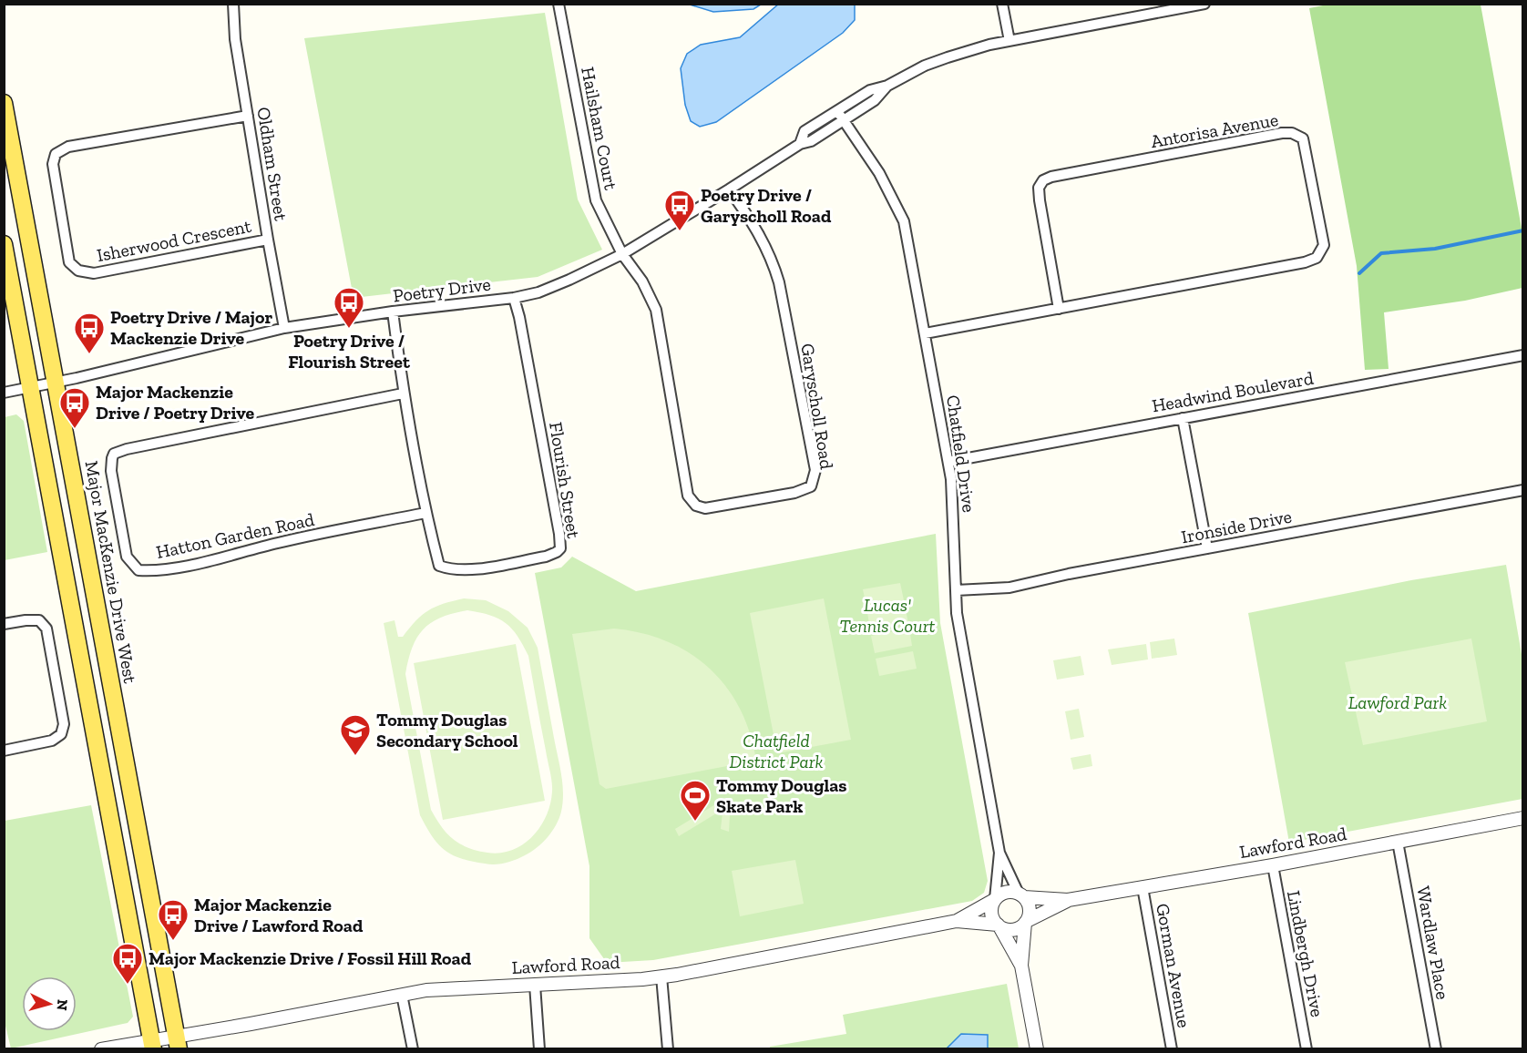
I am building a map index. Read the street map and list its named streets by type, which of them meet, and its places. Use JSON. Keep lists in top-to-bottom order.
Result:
{
  "streets": {
    "main road": ["Major MacKenzie Drive West"],
    "street": [
      "Hailsham Court",
      "Antorisa Avenue",
      "Oldham Street",
      "Isherwood Crescent",
      "Poetry Drive",
      "Headwind Boulevard",
      "Garyscholl Road",
      "Chatfield Drive",
      "Flourish Street",
      "Ironside Drive",
      "Hatton Garden Road",
      "Lawford Road",
      "Wardlaw Place",
      "Lindbergh Drive",
      "Gorman Avenue"
    ]
  },
  "crossings": [
    ["Hailsham Court", "Poetry Drive"],
    ["Hailsham Court", "Garyscholl Road"],
    ["Antorisa Avenue", "Chatfield Drive"],
    ["Oldham Street", "Isherwood Crescent"],
    ["Oldham Street", "Poetry Drive"],
    ["Poetry Drive", "Garyscholl Road"],
    ["Poetry Drive", "Chatfield Drive"],
    ["Poetry Drive", "Flourish Street"],
    ["Poetry Drive", "Major MacKenzie Drive West"],
    ["Headwind Boulevard", "Chatfield Drive"],
    ["Chatfield Drive", "Ironside Drive"],
    ["Chatfield Drive", "Lawford Road"],
    ["Flourish Street", "Hatton Garden Road"],
    ["Major MacKenzie Drive West", "Lawford Road"],
    ["Lawford Road", "Wardlaw Place"],
    ["Lawford Road", "Lindbergh Drive"],
    ["Lawford Road", "Gorman Avenue"]
  ],
  "parks": ["Lucas' Tennis Court", "Lawford Park", "Chatfield District Park"],
  "places": {
    "bus stop": [
      "Poetry Drive / Garyscholl Road",
      "Poetry Drive / Flourish Street",
      "Poetry Drive / Major Mackenzie Drive",
      "Major Mackenzie Drive / Poetry Drive",
      "Major Mackenzie Drive / Lawford Road",
      "Major Mackenzie Drive / Fossil Hill Road"
    ],
    "school or university": ["Tommy Douglas Secondary School"],
    "sports": ["Tommy Douglas Skate Park"]
  },
  "north": "right"
}
